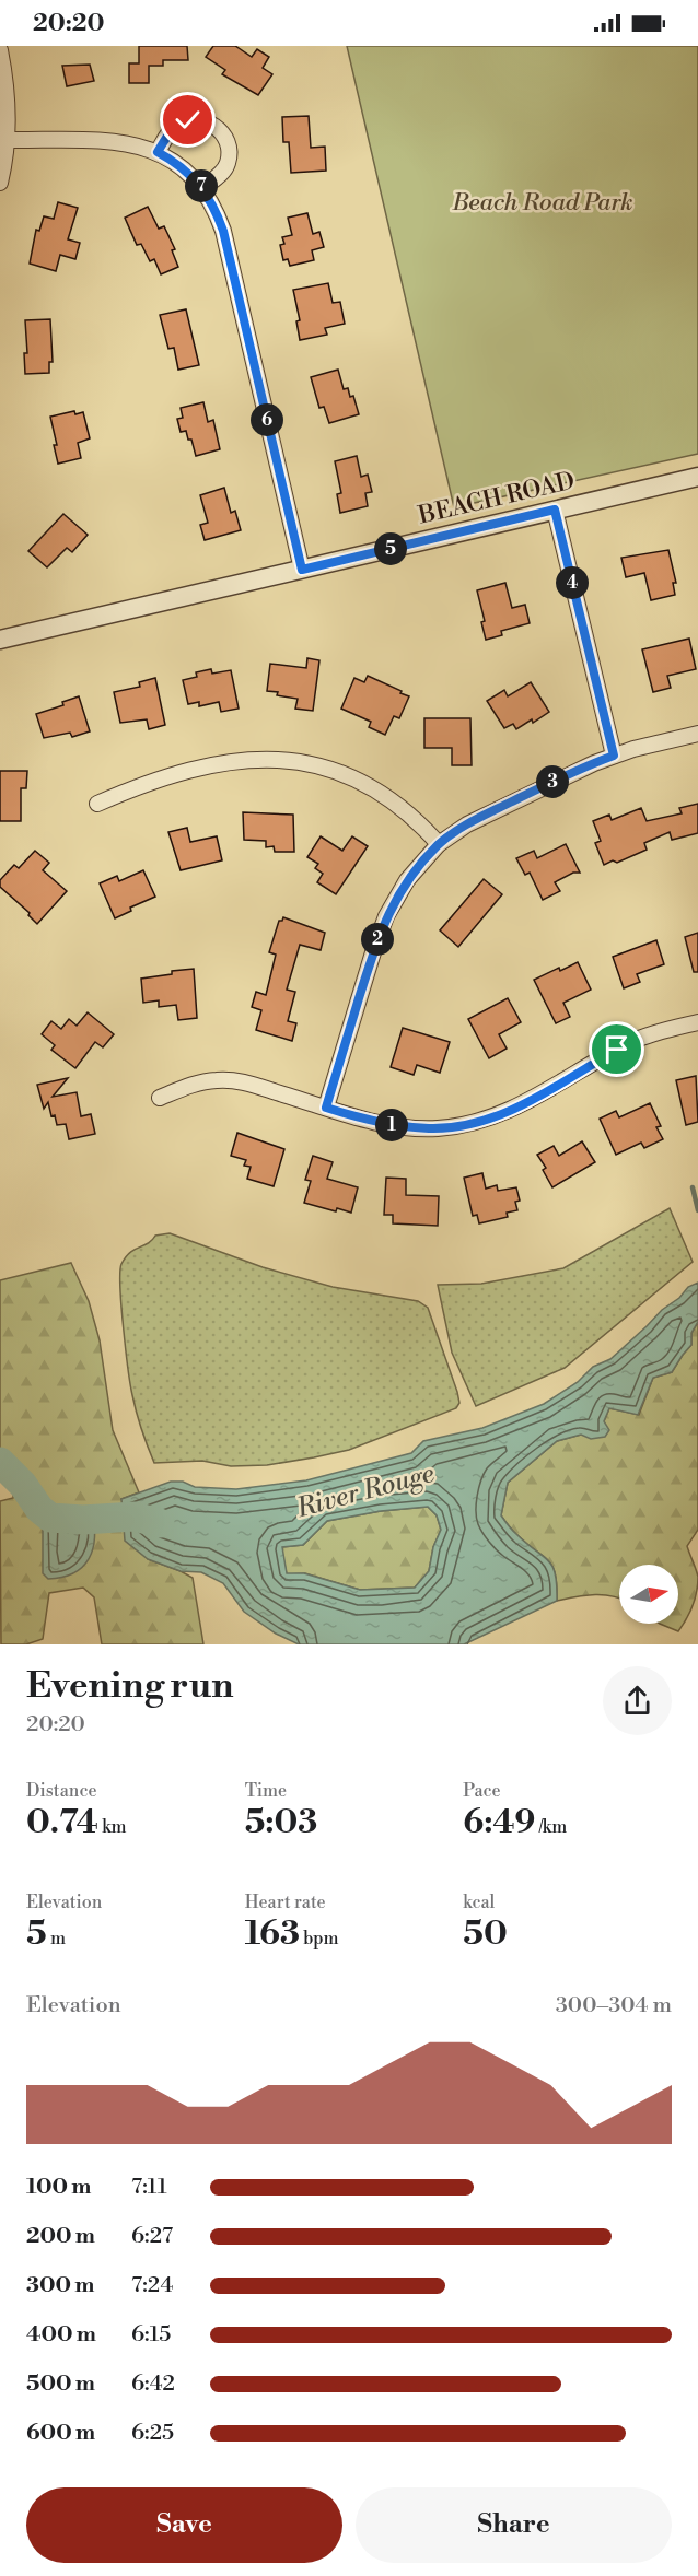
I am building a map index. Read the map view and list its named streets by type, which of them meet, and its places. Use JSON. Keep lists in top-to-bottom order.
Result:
{
  "streets": {
    "street": ["BEACH ROAD"]
  },
  "water": ["River Rouge"],
  "parks": ["Beach Road Park"],
  "north": "right",
  "page": {
    "status": "20:20",
    "pins": [
      "7",
      "6",
      "5",
      "4",
      "3",
      "2",
      "1"
    ],
    "heading": ["Evening run", "20:20"],
    "stats": [
      ["Distance", "0.74 km"],
      ["Time", "5:03"],
      ["Pace", "6:49 /km"],
      ["Elevation", "5 m"],
      ["Heart rate", "163 bpm"],
      ["kcal", "50"]
    ],
    "chart": ["Elevation", "300–304 m"],
    "list": [
      {
        "name": "100 m",
        "note": "7:11"
      },
      {
        "name": "200 m",
        "note": "6:27"
      },
      {
        "name": "300 m",
        "note": "7:24"
      },
      {
        "name": "400 m",
        "note": "6:15"
      },
      {
        "name": "500 m",
        "note": "6:42"
      },
      {
        "name": "600 m",
        "note": "6:25"
      }
    ],
    "buttons": ["Save", "Share"]
  }
}
